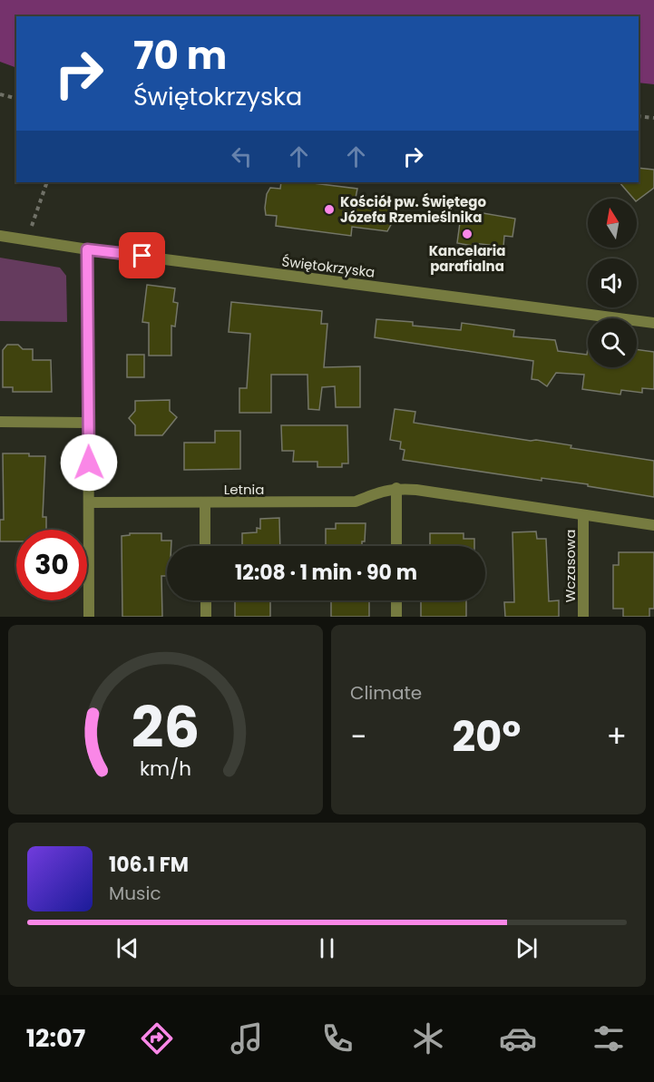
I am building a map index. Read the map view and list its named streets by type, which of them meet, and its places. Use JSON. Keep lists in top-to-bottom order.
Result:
{
  "streets": {
    "street": ["Świętokrzyska", "Letnia", "Wczasowa"]
  },
  "crossings": [
    ["Letnia", "Wczasowa"]
  ],
  "places": ["Kościół pw. Świętego Józefa Rzemieślnika", "Kancelaria parafialna"],
  "north": "top",
  "page": {
    "turn": ["70 m", "Świętokrzyska"],
    "limit": "30",
    "trip": "12:08 · 1 min · 90 m",
    "tile": "Climate",
    "heat": ["−", "20°", "+"],
    "song": ["106.1 FM", "Music"],
    "tabs": "12:07",
    "gauge": ["26", "km/h"]
  }
}
